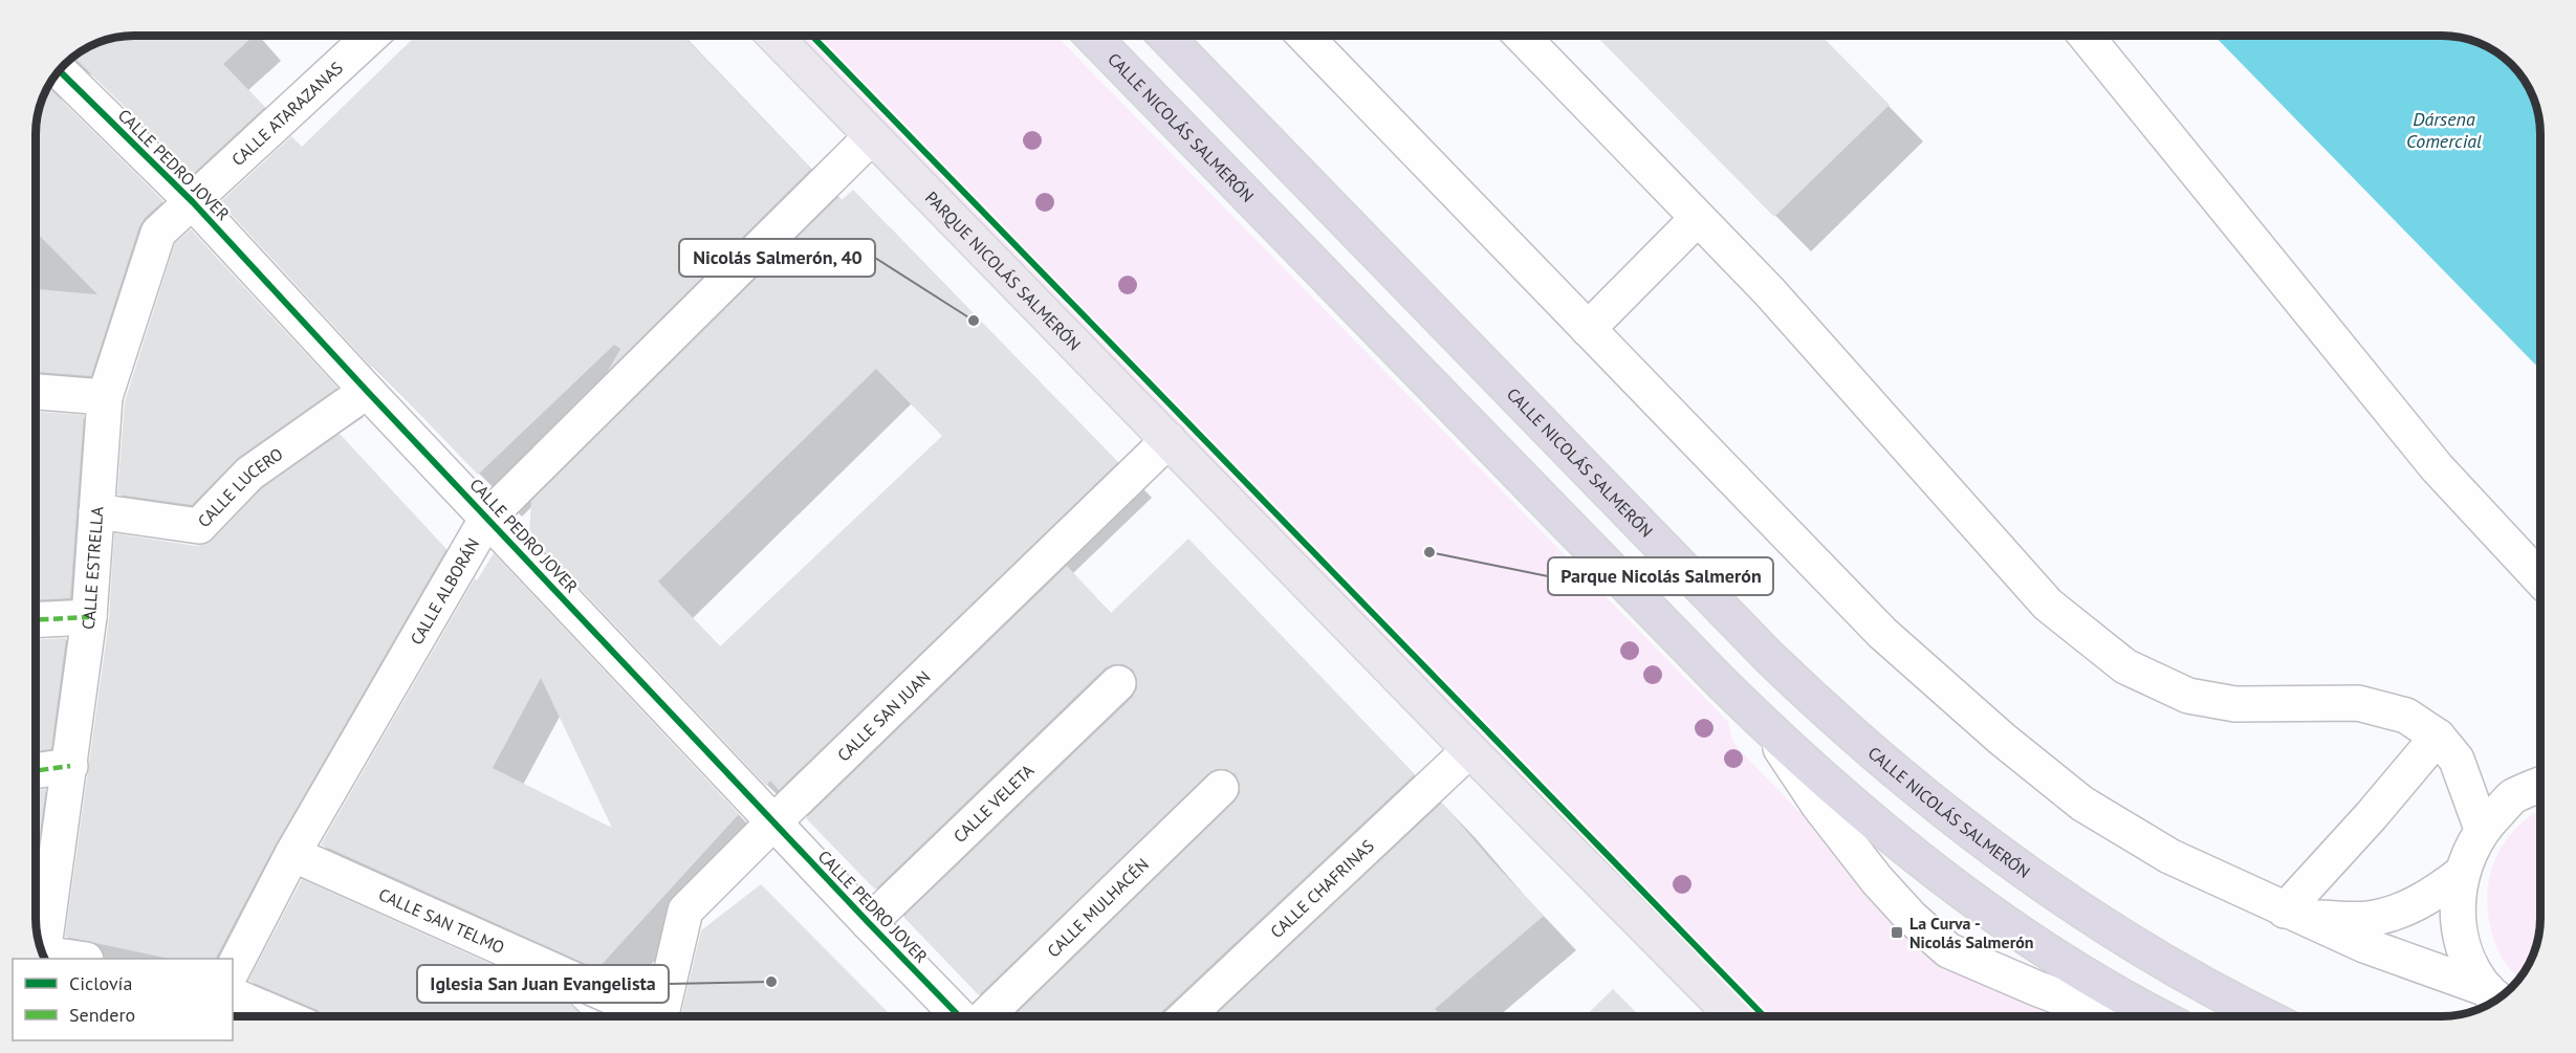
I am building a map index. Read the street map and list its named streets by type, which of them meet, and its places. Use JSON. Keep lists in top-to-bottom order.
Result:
{
  "streets": {
    "highway": ["CALLE NICOLÁS SALMERÓN"],
    "main road": ["PARQUE NICOLÁS SALMERÓN"],
    "street": [
      "CALLE ATARAZANAS",
      "CALLE PEDRO JOVER",
      "CALLE LUCERO",
      "CALLE ESTRELLA",
      "CALLE ALBORÁN",
      "CALLE SAN JUAN",
      "CALLE VELETA",
      "CALLE CHAFRINAS",
      "CALLE MULHACÉN",
      "CALLE SAN TELMO"
    ]
  },
  "crossings": [
    ["CALLE ATARAZANAS", "CALLE PEDRO JOVER"],
    ["CALLE ATARAZANAS", "CALLE ESTRELLA"],
    ["CALLE PEDRO JOVER", "CALLE LUCERO"],
    ["CALLE PEDRO JOVER", "CALLE ESTRELLA"],
    ["CALLE PEDRO JOVER", "CALLE ALBORÁN"],
    ["CALLE PEDRO JOVER", "CALLE SAN JUAN"],
    ["CALLE PEDRO JOVER", "CALLE VELETA"],
    ["PARQUE NICOLÁS SALMERÓN", "CALLE ALBORÁN"],
    ["PARQUE NICOLÁS SALMERÓN", "CALLE SAN JUAN"],
    ["PARQUE NICOLÁS SALMERÓN", "CALLE CHAFRINAS"],
    ["CALLE LUCERO", "CALLE ESTRELLA"],
    ["CALLE ALBORÁN", "CALLE SAN TELMO"]
  ],
  "water": ["Dársena Comercial"],
  "places": {
    "other": ["Nicolás Salmerón, 40", "Parque Nicolás Salmerón", "Iglesia San Juan Evangelista"],
    "transit": ["La Curva - Nicolás Salmerón"]
  },
  "legend": ["Ciclovía", "Sendero"]
}
